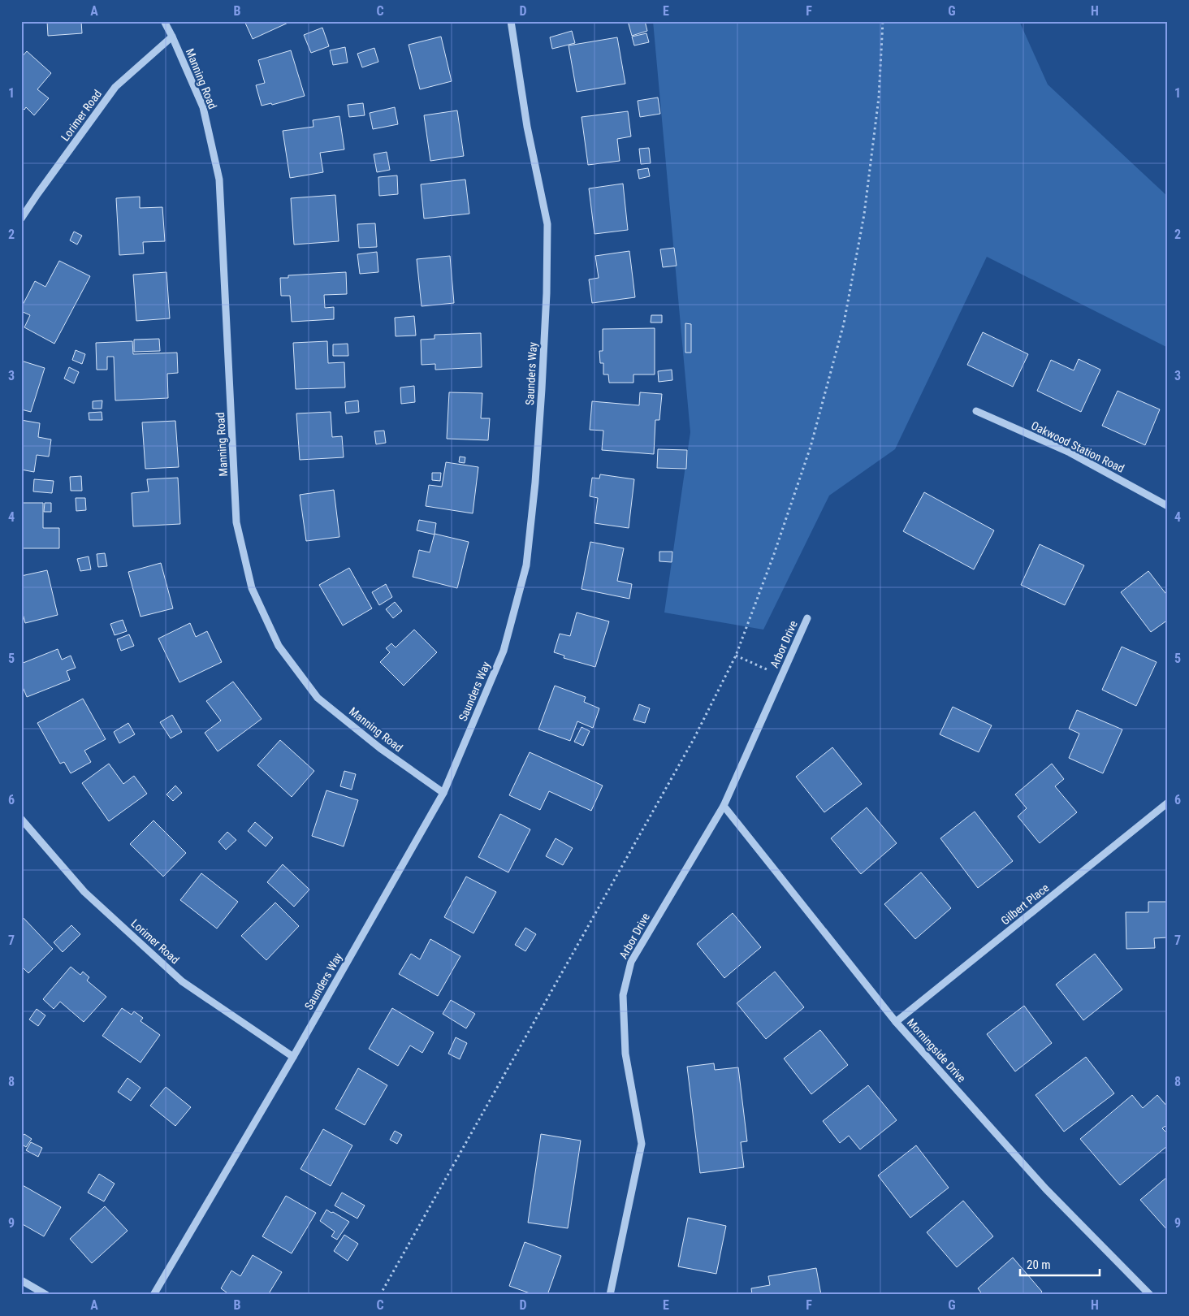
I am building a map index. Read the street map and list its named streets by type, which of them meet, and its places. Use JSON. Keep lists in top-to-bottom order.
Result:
{
  "streets": {
    "street": [
      "Manning Road",
      "Lorimer Road",
      "Saunders Way",
      "Oakwood Station Road",
      "Arbor Drive",
      "Gilbert Place",
      "Morningside Drive"
    ]
  },
  "crossings": [
    ["Manning Road", "Lorimer Road"],
    ["Manning Road", "Saunders Way"],
    ["Lorimer Road", "Saunders Way"],
    ["Arbor Drive", "Morningside Drive"],
    ["Gilbert Place", "Morningside Drive"]
  ],
  "scale_bar": "20 m",
  "grid": {
    "columns": [
      "A",
      "B",
      "C",
      "D",
      "E",
      "F",
      "G",
      "H"
    ],
    "rows": [
      "1",
      "2",
      "3",
      "4",
      "5",
      "6",
      "7",
      "8",
      "9"
    ]
  }
}
